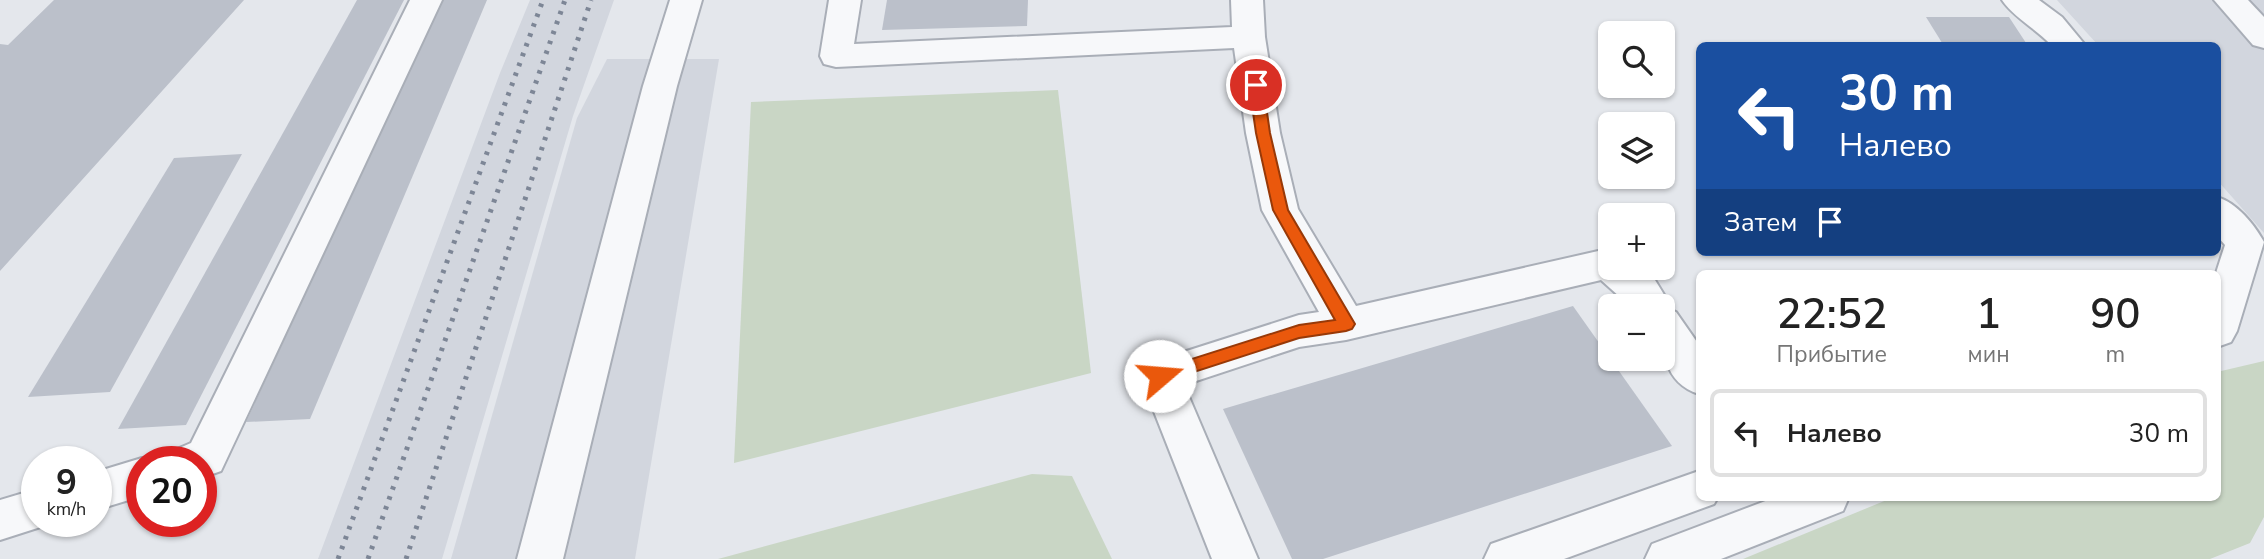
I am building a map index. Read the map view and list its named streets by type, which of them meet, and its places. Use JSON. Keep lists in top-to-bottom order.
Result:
{
  "page": {
    "map_buttons": ["+", "−"],
    "turn": ["30 m", "Налево"],
    "then": "Затем",
    "eta": [
      "22:52",
      "Прибытие",
      "1",
      "мин",
      "90",
      "m"
    ],
    "list": [
      {
        "name": "Налево",
        "value": "30 m"
      }
    ],
    "speed": "9 km/h",
    "limit": "20"
  }
}
